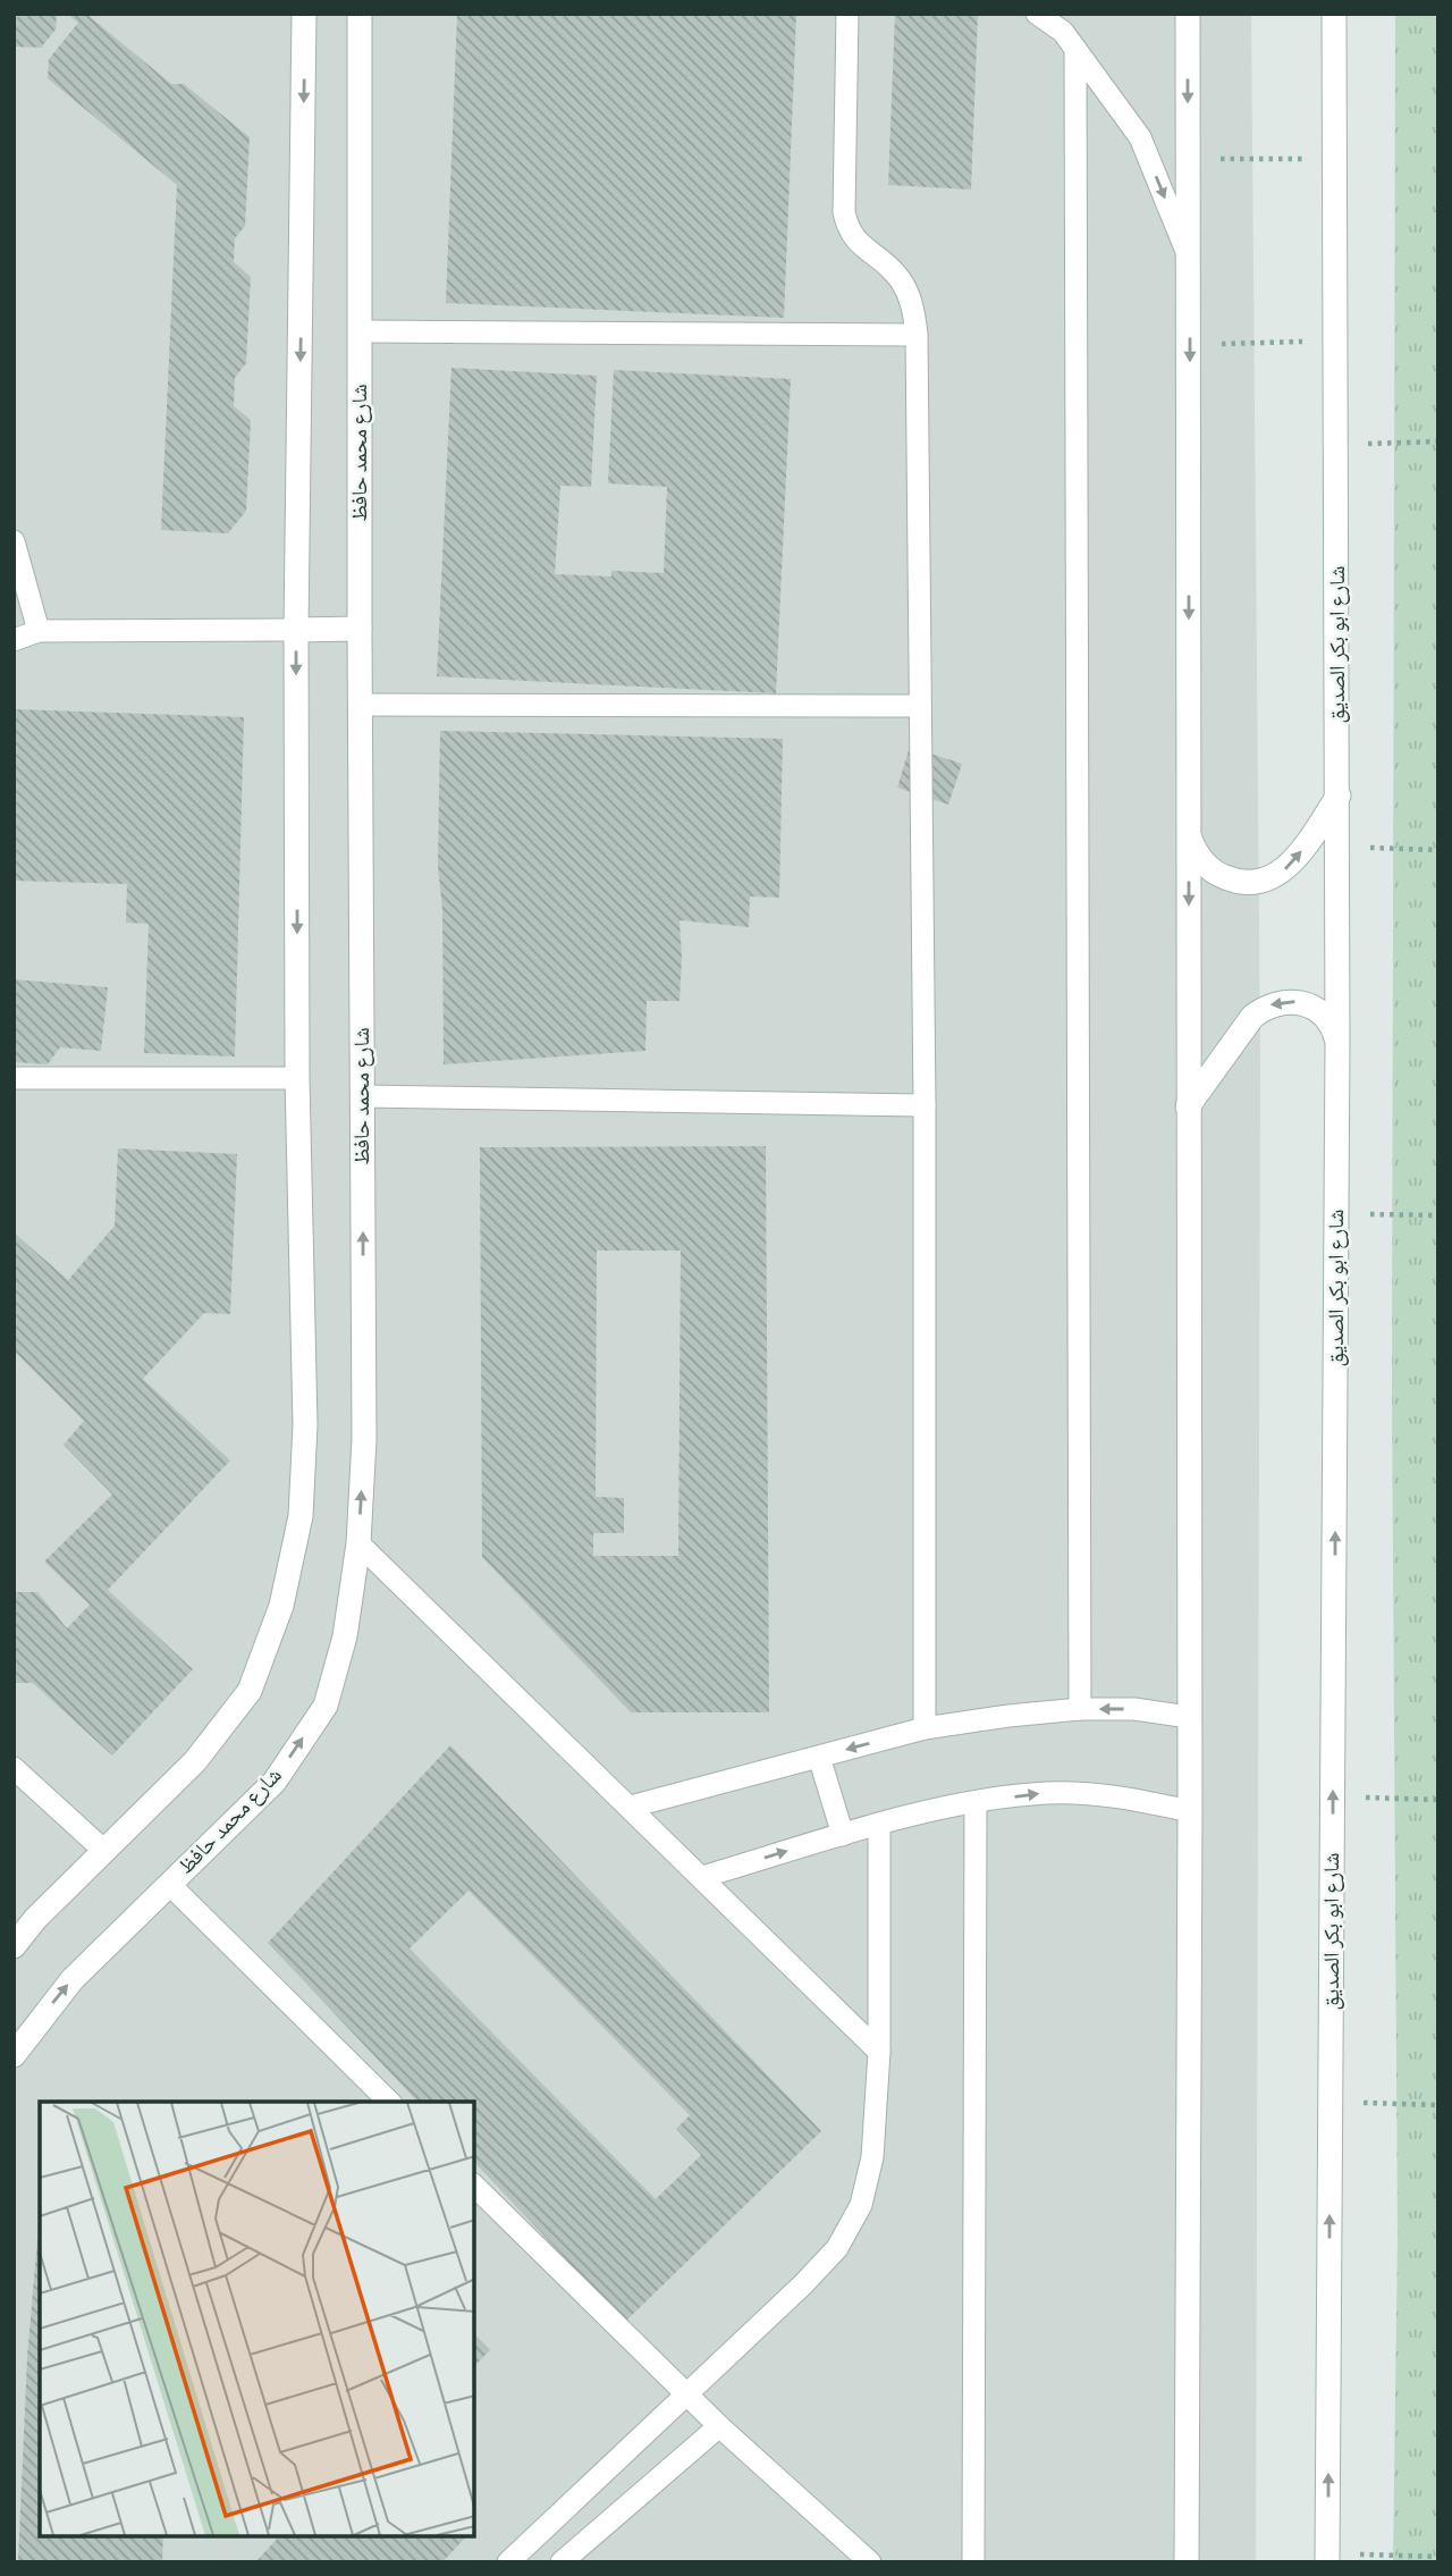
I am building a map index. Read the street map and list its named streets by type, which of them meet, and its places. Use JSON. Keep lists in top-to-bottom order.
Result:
{
  "streets": {
    "main road": ["شارع محمد حافظ", "شارع ابو بكر الصديق"]
  }
}
